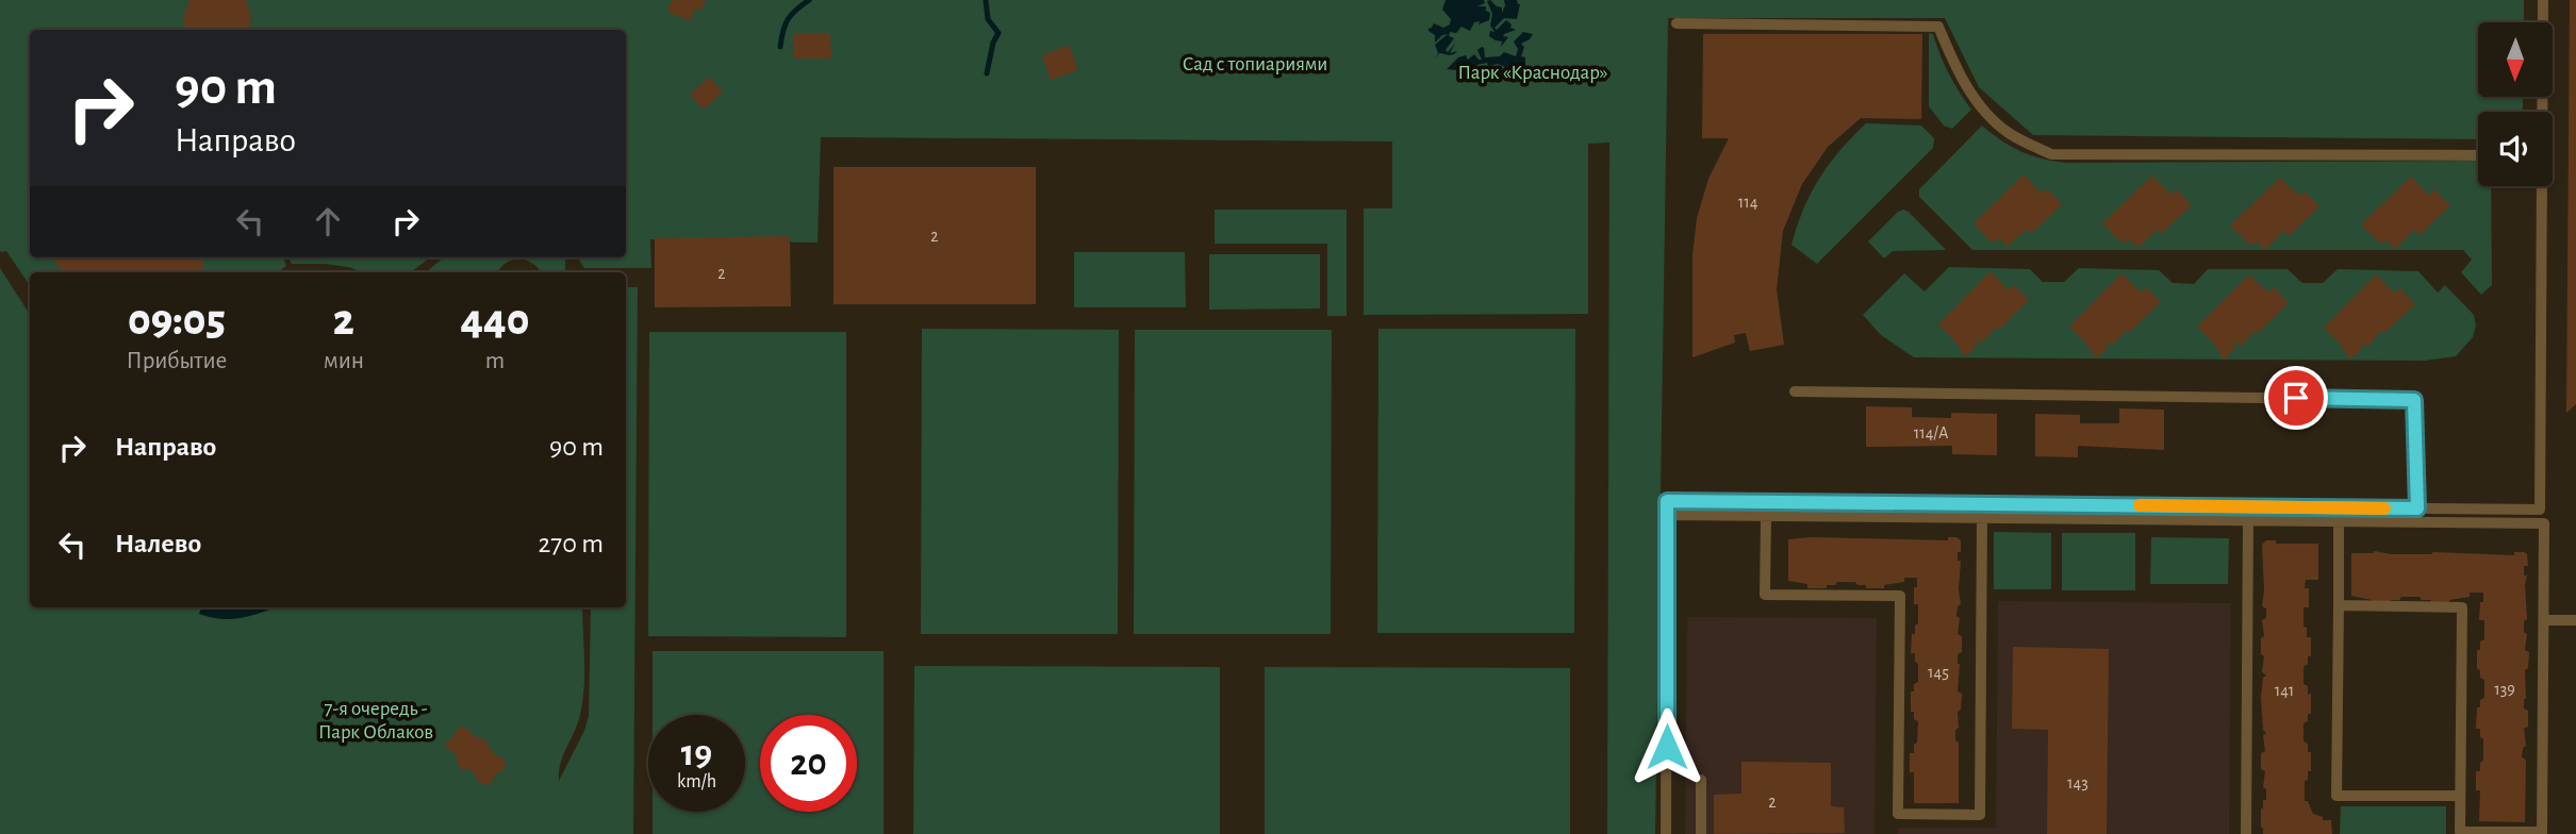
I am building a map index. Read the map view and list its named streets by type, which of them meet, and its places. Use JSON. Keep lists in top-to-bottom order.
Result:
{
  "parks": ["Сад с топиариями", "Парк «Краснодар»", "7-я очередь - Парк Облаков"],
  "house_numbers": [
    "114",
    "2",
    "2",
    "114/А",
    "145",
    "139",
    "141",
    "143",
    "2"
  ],
  "north": "bottom",
  "page": {
    "turn": ["90 m", "Направо"],
    "eta": [
      "09:05",
      "Прибытие",
      "2",
      "мин",
      "440",
      "m"
    ],
    "list": [
      {
        "name": "Направо",
        "value": "90 m"
      },
      {
        "name": "Налево",
        "value": "270 m"
      }
    ],
    "speed": "19 km/h",
    "limit": "20"
  }
}
